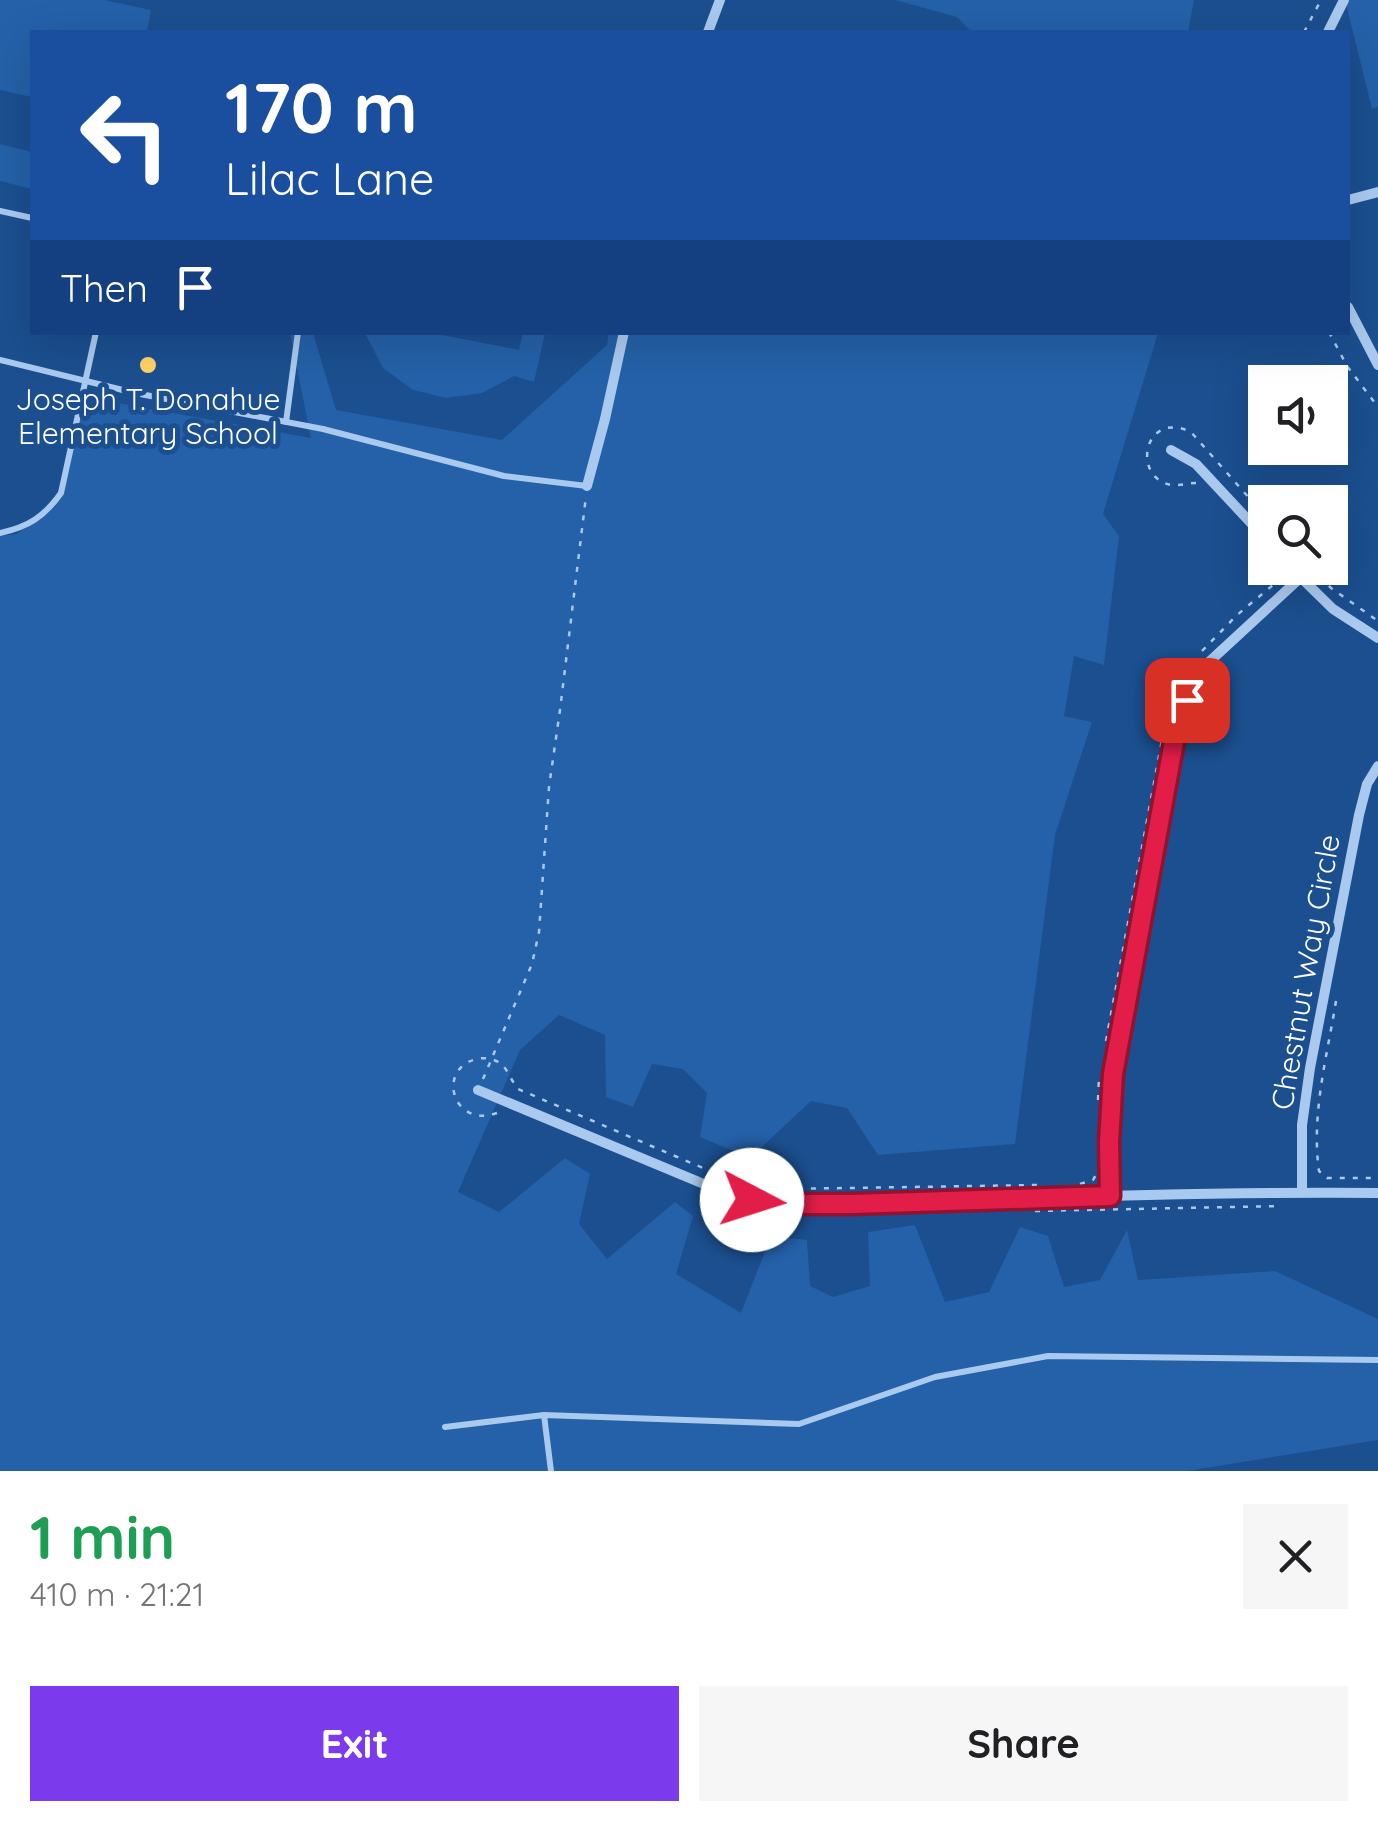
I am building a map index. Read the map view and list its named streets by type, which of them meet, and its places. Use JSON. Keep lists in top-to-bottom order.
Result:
{
  "streets": {
    "street": ["Chestnut Way Circle"]
  },
  "places": ["Joseph T. Donahue Elementary School"],
  "page": {
    "turn": ["170 m", "Lilac Lane"],
    "then": "Then",
    "heading": ["1 min", "410 m · 21:21"],
    "buttons": ["Exit", "Share"]
  }
}
